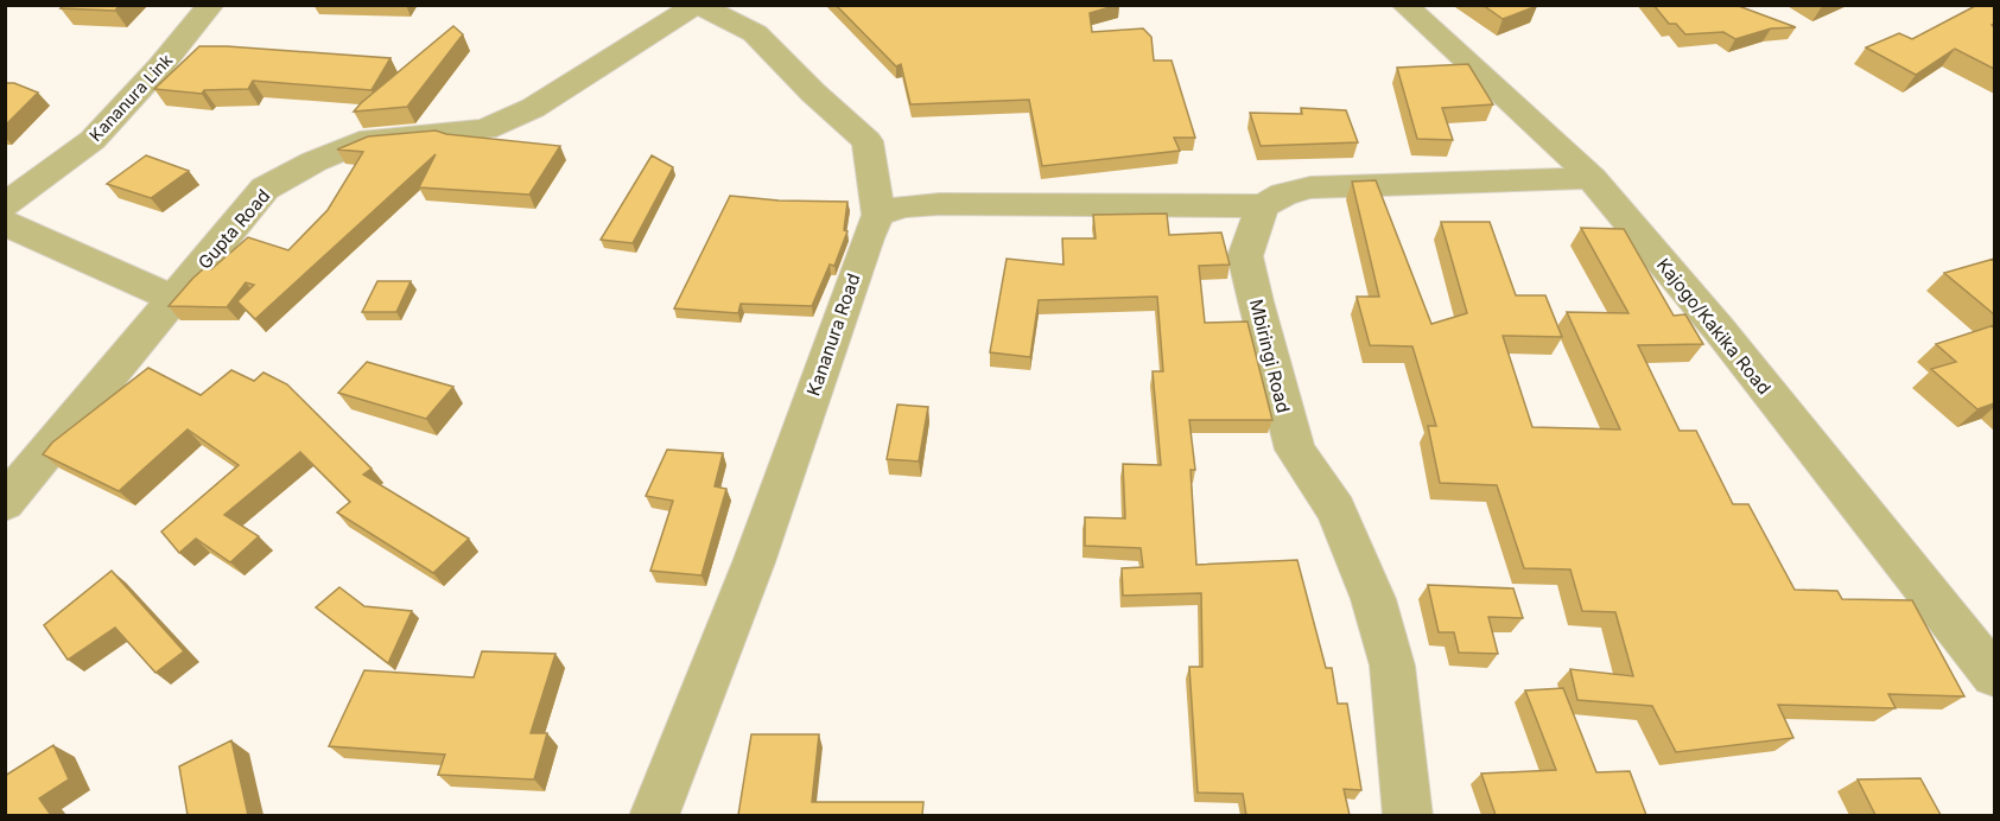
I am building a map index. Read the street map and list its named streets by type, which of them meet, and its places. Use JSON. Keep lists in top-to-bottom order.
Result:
{
  "streets": {
    "street": [
      "Kananura Link",
      "Gupta Road",
      "Kajogo/Kakika Road",
      "Kananura Road",
      "Mbiringi Road"
    ]
  }
}
